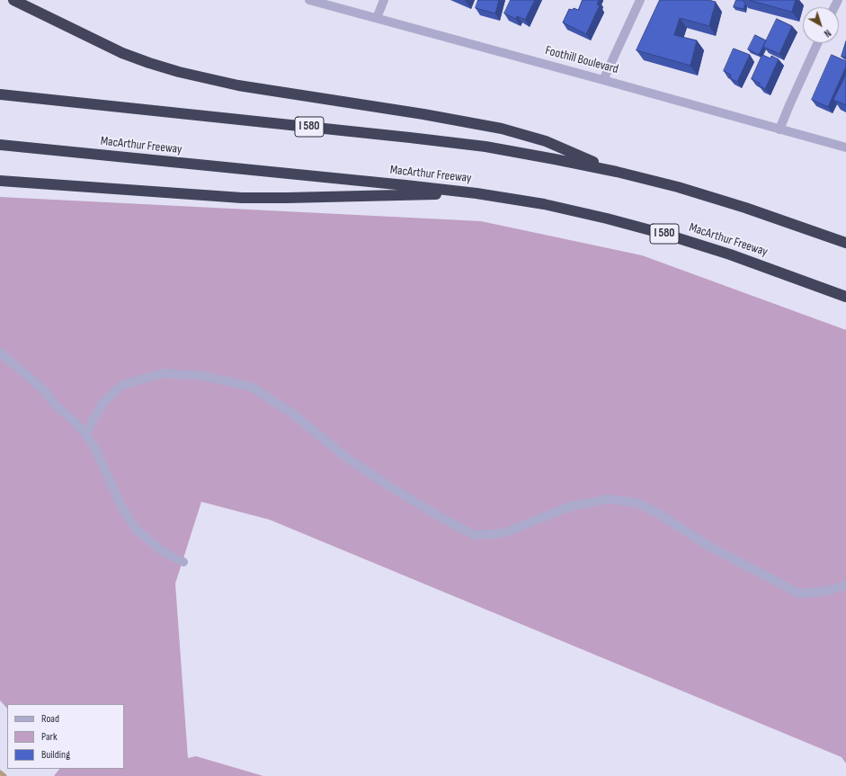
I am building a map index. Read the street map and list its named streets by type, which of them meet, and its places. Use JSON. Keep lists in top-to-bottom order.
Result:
{
  "streets": {
    "highway": ["I 580", "MacArthur Freeway"],
    "street": ["Foothill Boulevard"]
  },
  "legend": ["Road", "Park", "Building"],
  "north": "bottom right"
}
